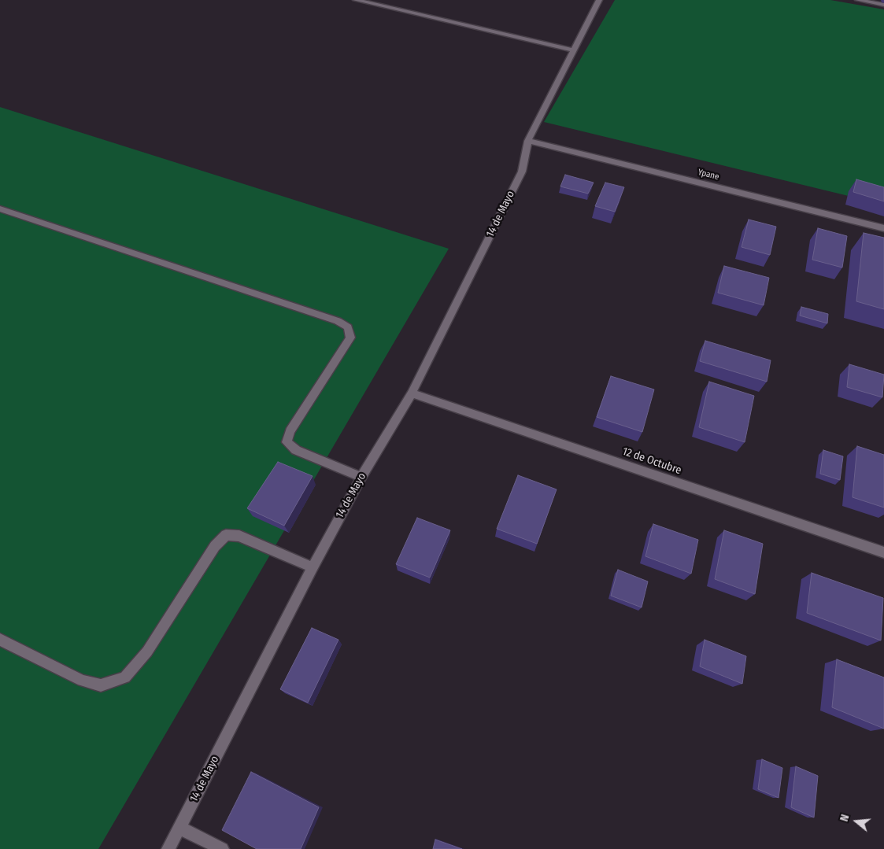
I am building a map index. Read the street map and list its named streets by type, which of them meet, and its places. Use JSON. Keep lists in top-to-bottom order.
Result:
{
  "streets": {
    "street": ["Ypane", "14 de Mayo", "12 de Octubre"]
  },
  "crossings": [
    ["Ypane", "14 de Mayo"],
    ["14 de Mayo", "12 de Octubre"]
  ],
  "north": "left"
}
